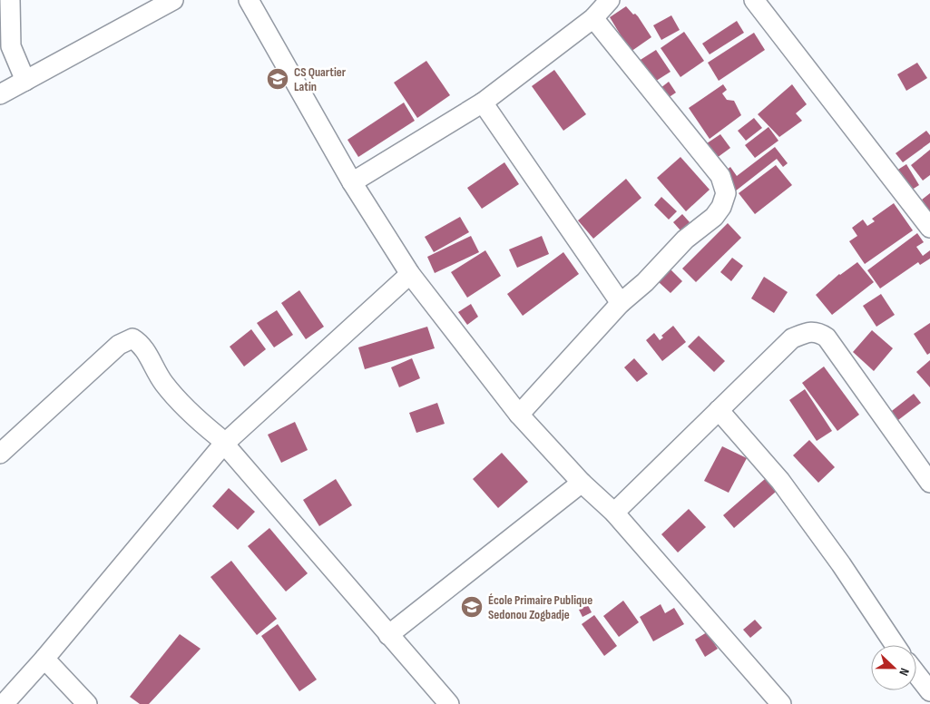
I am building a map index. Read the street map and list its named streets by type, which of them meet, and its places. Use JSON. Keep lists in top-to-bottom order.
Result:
{
  "places": {
    "school or university": ["CS Quartier Latin", "École Primaire Publique Sedonou Zogbadje"]
  },
  "north": "right"
}
